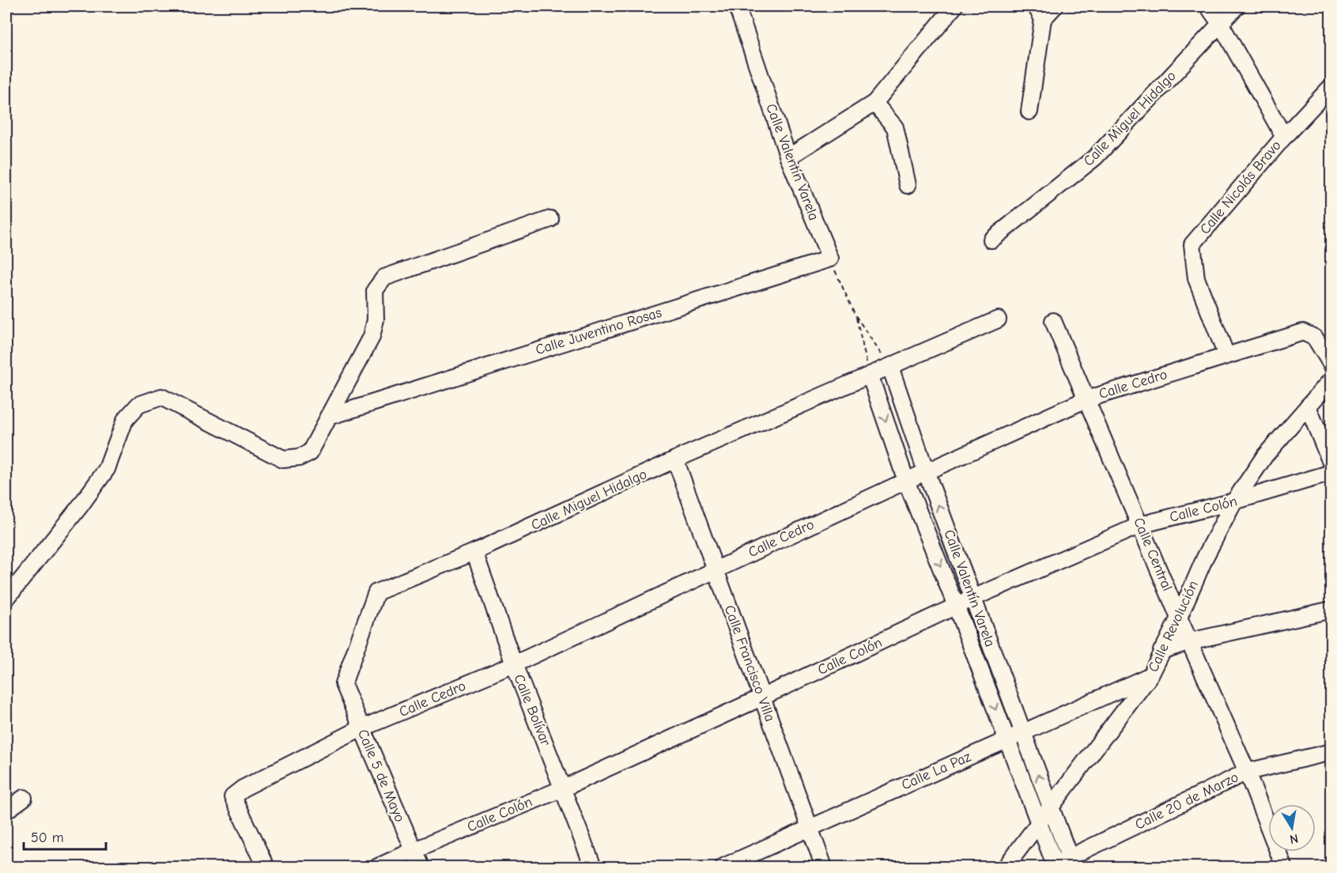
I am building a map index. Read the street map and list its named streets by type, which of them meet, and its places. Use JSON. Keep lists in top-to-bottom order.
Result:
{
  "streets": {
    "street": [
      "Calle Miguel Hidalgo",
      "Calle Valentín Varela",
      "Calle Nicolás Bravo",
      "Calle Juventino Rosas",
      "Calle Cedro",
      "Calle Colón",
      "Calle Central",
      "Calle Revolución",
      "Calle Francisco Villa",
      "Calle Bolívar",
      "Calle La Paz",
      "Calle 5 de Mayo",
      "Calle 20 de Marzo"
    ]
  },
  "crossings": [
    ["Calle Miguel Hidalgo", "Calle Valentín Varela"],
    ["Calle Miguel Hidalgo", "Calle Francisco Villa"],
    ["Calle Miguel Hidalgo", "Calle Bolívar"],
    ["Calle Miguel Hidalgo", "Calle 5 de Mayo"],
    ["Calle Valentín Varela", "Calle Juventino Rosas"],
    ["Calle Valentín Varela", "Calle Cedro"],
    ["Calle Valentín Varela", "Calle Colón"],
    ["Calle Valentín Varela", "Calle Revolución"],
    ["Calle Valentín Varela", "Calle La Paz"],
    ["Calle Valentín Varela", "Calle 20 de Marzo"],
    ["Calle Nicolás Bravo", "Calle Cedro"],
    ["Calle Cedro", "Calle Central"],
    ["Calle Cedro", "Calle Francisco Villa"],
    ["Calle Cedro", "Calle Bolívar"],
    ["Calle Cedro", "Calle 5 de Mayo"],
    ["Calle Colón", "Calle Central"],
    ["Calle Colón", "Calle Revolución"],
    ["Calle Colón", "Calle Francisco Villa"],
    ["Calle Colón", "Calle Bolívar"],
    ["Calle Colón", "Calle 5 de Mayo"],
    ["Calle Central", "Calle Revolución"],
    ["Calle Central", "Calle 20 de Marzo"],
    ["Calle Revolución", "Calle La Paz"],
    ["Calle Francisco Villa", "Calle La Paz"]
  ],
  "scale_bar": "50 m",
  "north": "bottom"
}
